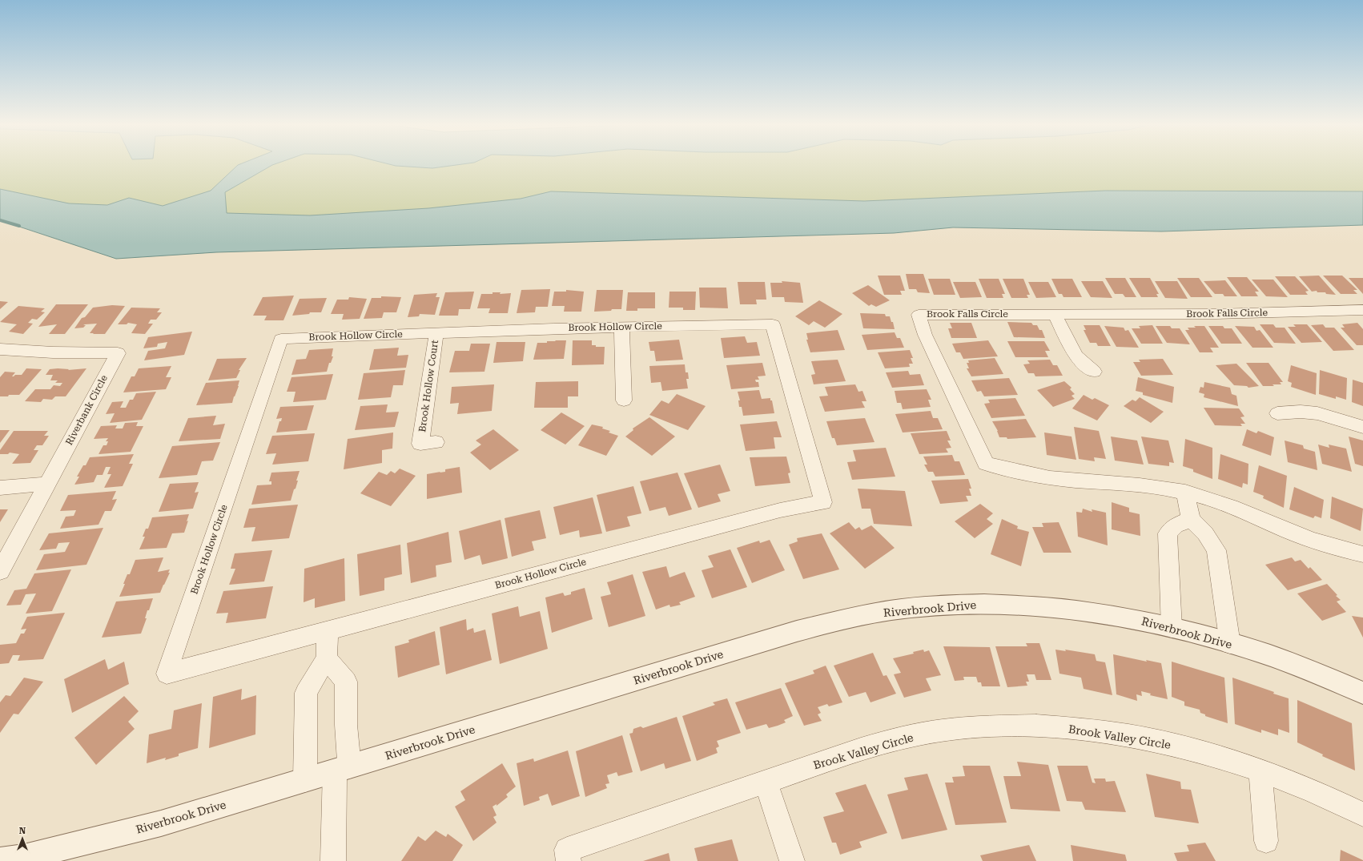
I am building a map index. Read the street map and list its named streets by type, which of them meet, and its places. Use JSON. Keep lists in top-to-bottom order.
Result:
{
  "streets": {
    "street": [
      "Brook Falls Circle",
      "Brook Hollow Circle",
      "Brook Hollow Court",
      "Riverbank Circle",
      "Riverbrook Drive",
      "Brook Valley Circle"
    ]
  },
  "crossings": [
    ["Brook Hollow Circle", "Brook Hollow Court"]
  ],
  "north": "top"
}
